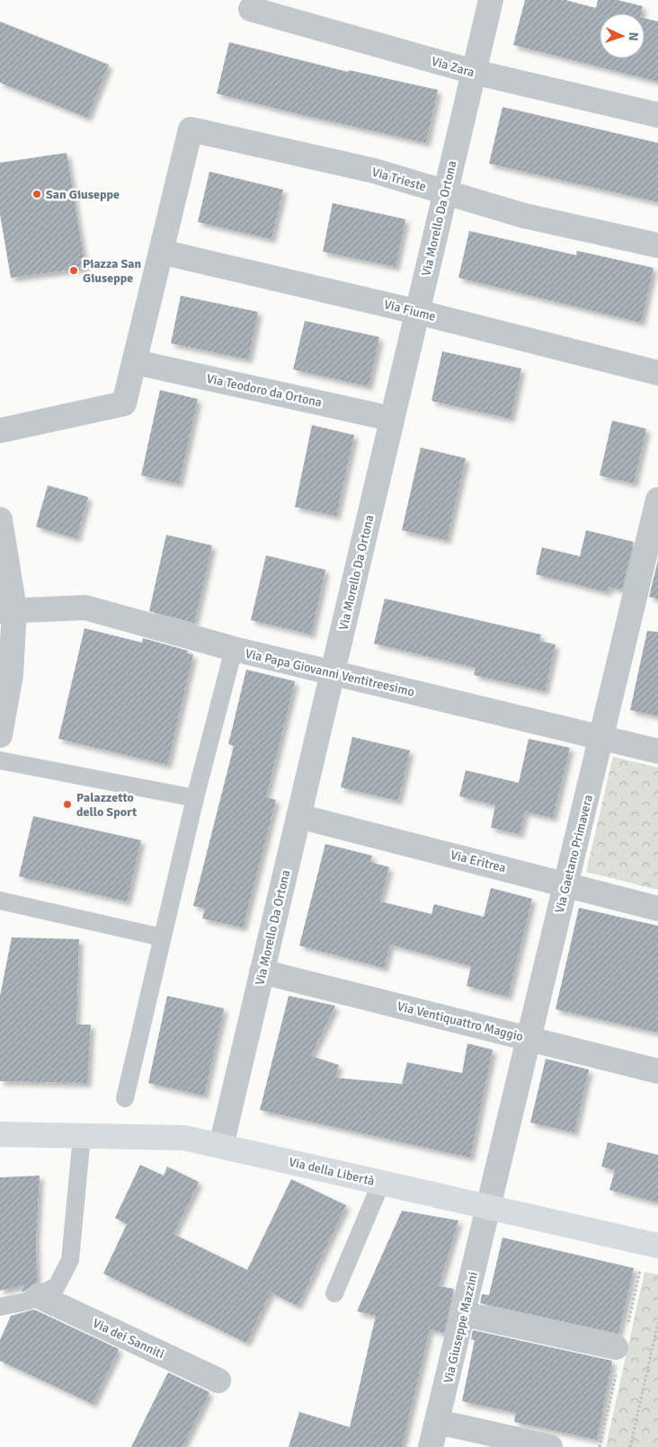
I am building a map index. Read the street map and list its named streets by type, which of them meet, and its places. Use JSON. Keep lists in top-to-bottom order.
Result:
{
  "streets": {
    "main road": ["Via della Libertà"],
    "street": [
      "Via Zara",
      "Via Trieste",
      "Via Morello Da Ortona",
      "Via Fiume",
      "Via Teodoro da Ortona",
      "Via Papa Giovanni Ventitreesimo",
      "Via Gaetano Primavera",
      "Via Eritrea",
      "Via Ventiquattro Maggio",
      "Via Giuseppe Mazzini",
      "Via dei Sanniti"
    ]
  },
  "crossings": [
    ["Via Zara", "Via Morello Da Ortona"],
    ["Via Trieste", "Via Morello Da Ortona"],
    ["Via Trieste", "Via Fiume"],
    ["Via Morello Da Ortona", "Via Fiume"],
    ["Via Morello Da Ortona", "Via Teodoro da Ortona"],
    ["Via Morello Da Ortona", "Via Papa Giovanni Ventitreesimo"],
    ["Via Morello Da Ortona", "Via Eritrea"],
    ["Via Morello Da Ortona", "Via Ventiquattro Maggio"],
    ["Via Morello Da Ortona", "Via della Libertà"],
    ["Via Papa Giovanni Ventitreesimo", "Via Gaetano Primavera"],
    ["Via Gaetano Primavera", "Via Eritrea"],
    ["Via Gaetano Primavera", "Via Ventiquattro Maggio"],
    ["Via Gaetano Primavera", "Via della Libertà"],
    ["Via Gaetano Primavera", "Via Giuseppe Mazzini"],
    ["Via della Libertà", "Via Giuseppe Mazzini"]
  ],
  "places": ["San Giuseppe", "Piazza San Giuseppe", "Palazzetto dello Sport"],
  "north": "right"
}
